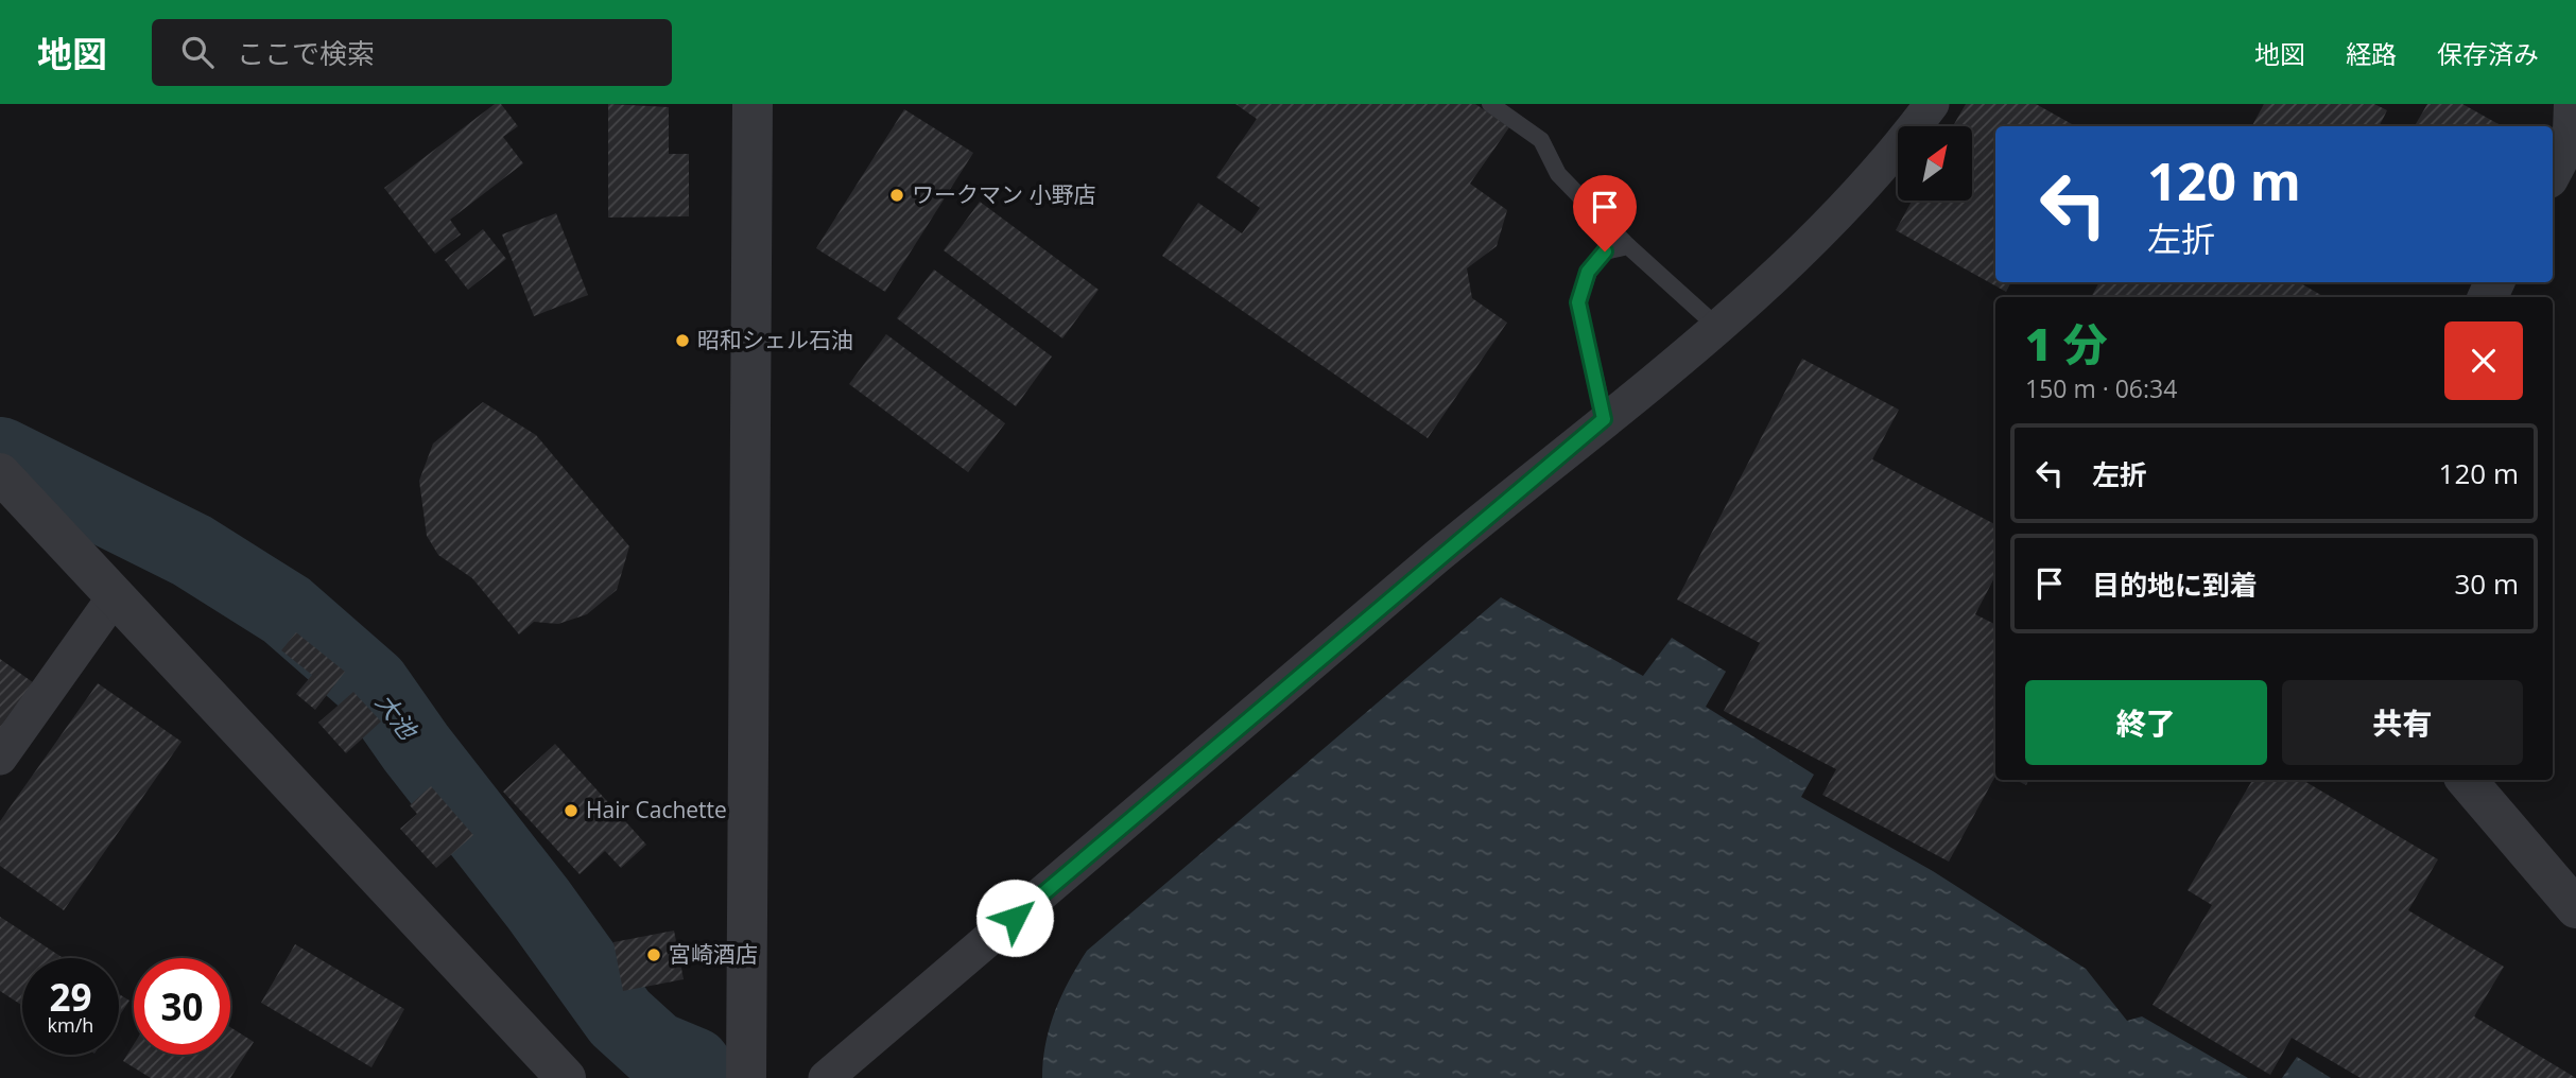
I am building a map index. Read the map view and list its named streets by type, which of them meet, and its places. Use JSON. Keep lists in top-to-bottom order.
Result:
{
  "water": ["大池"],
  "places": [
    "ワークマン 小野店",
    "昭和シェル石油",
    "Hair Cachette",
    "宮崎酒店"
  ],
  "north": "top right",
  "page": {
    "header": "地図",
    "search": "ここで検索",
    "nav": ["地図", "経路", "保存済み"],
    "turn": ["120 m", "左折"],
    "heading": ["1 分", "150 m · 06:34"],
    "list": [
      {
        "name": "左折",
        "value": "120 m"
      },
      {
        "name": "目的地に到着",
        "value": "30 m"
      }
    ],
    "buttons": ["終了", "共有"],
    "speed": "29 km/h",
    "limit": "30"
  }
}
